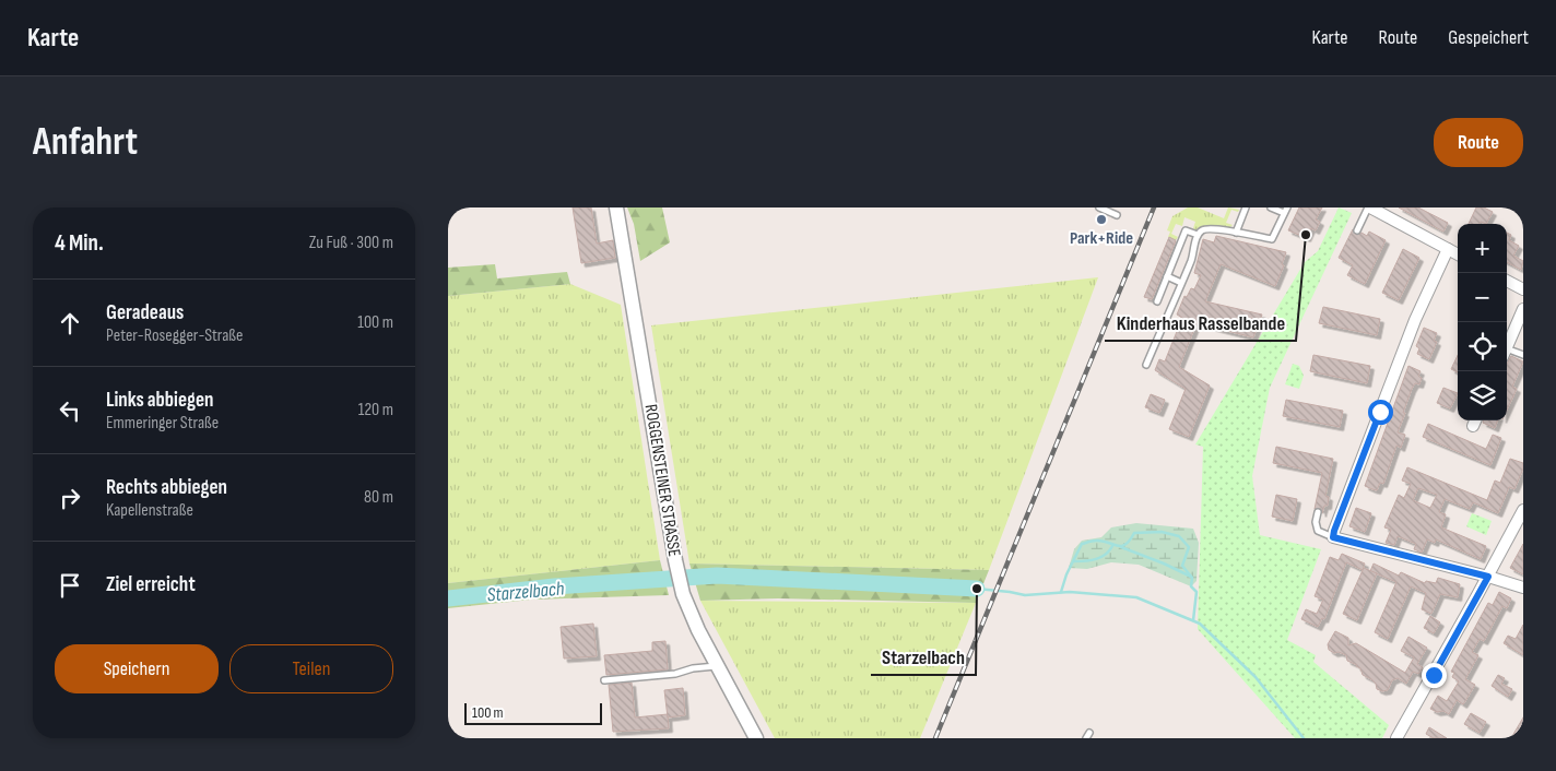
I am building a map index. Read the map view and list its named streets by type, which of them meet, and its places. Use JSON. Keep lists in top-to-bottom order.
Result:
{
  "streets": {
    "street": ["ROGGENSTEINER STRASSE"]
  },
  "water": ["Starzelbach"],
  "places": ["Park+Ride", "Kinderhaus Rasselbande", "Starzelbach"],
  "scale_bar": "100 m",
  "page": {
    "header": "Karte",
    "nav": ["Karte", "Route", "Gespeichert"],
    "buttons": [
      "Route",
      ["Speichern", "Teilen"]
    ],
    "title": "Anfahrt",
    "heading": ["4 Min.", "Zu Fuß · 300 m"],
    "map_buttons": ["+", "−"],
    "list": [
      ["Geradeaus", "Peter-Rosegger-Straße", "100 m"],
      ["Links abbiegen", "Emmeringer Straße", "120 m"],
      ["Rechts abbiegen", "Kapellenstraße", "80 m"],
      "Ziel erreicht"
    ],
    "scale": "100 m"
  }
}
